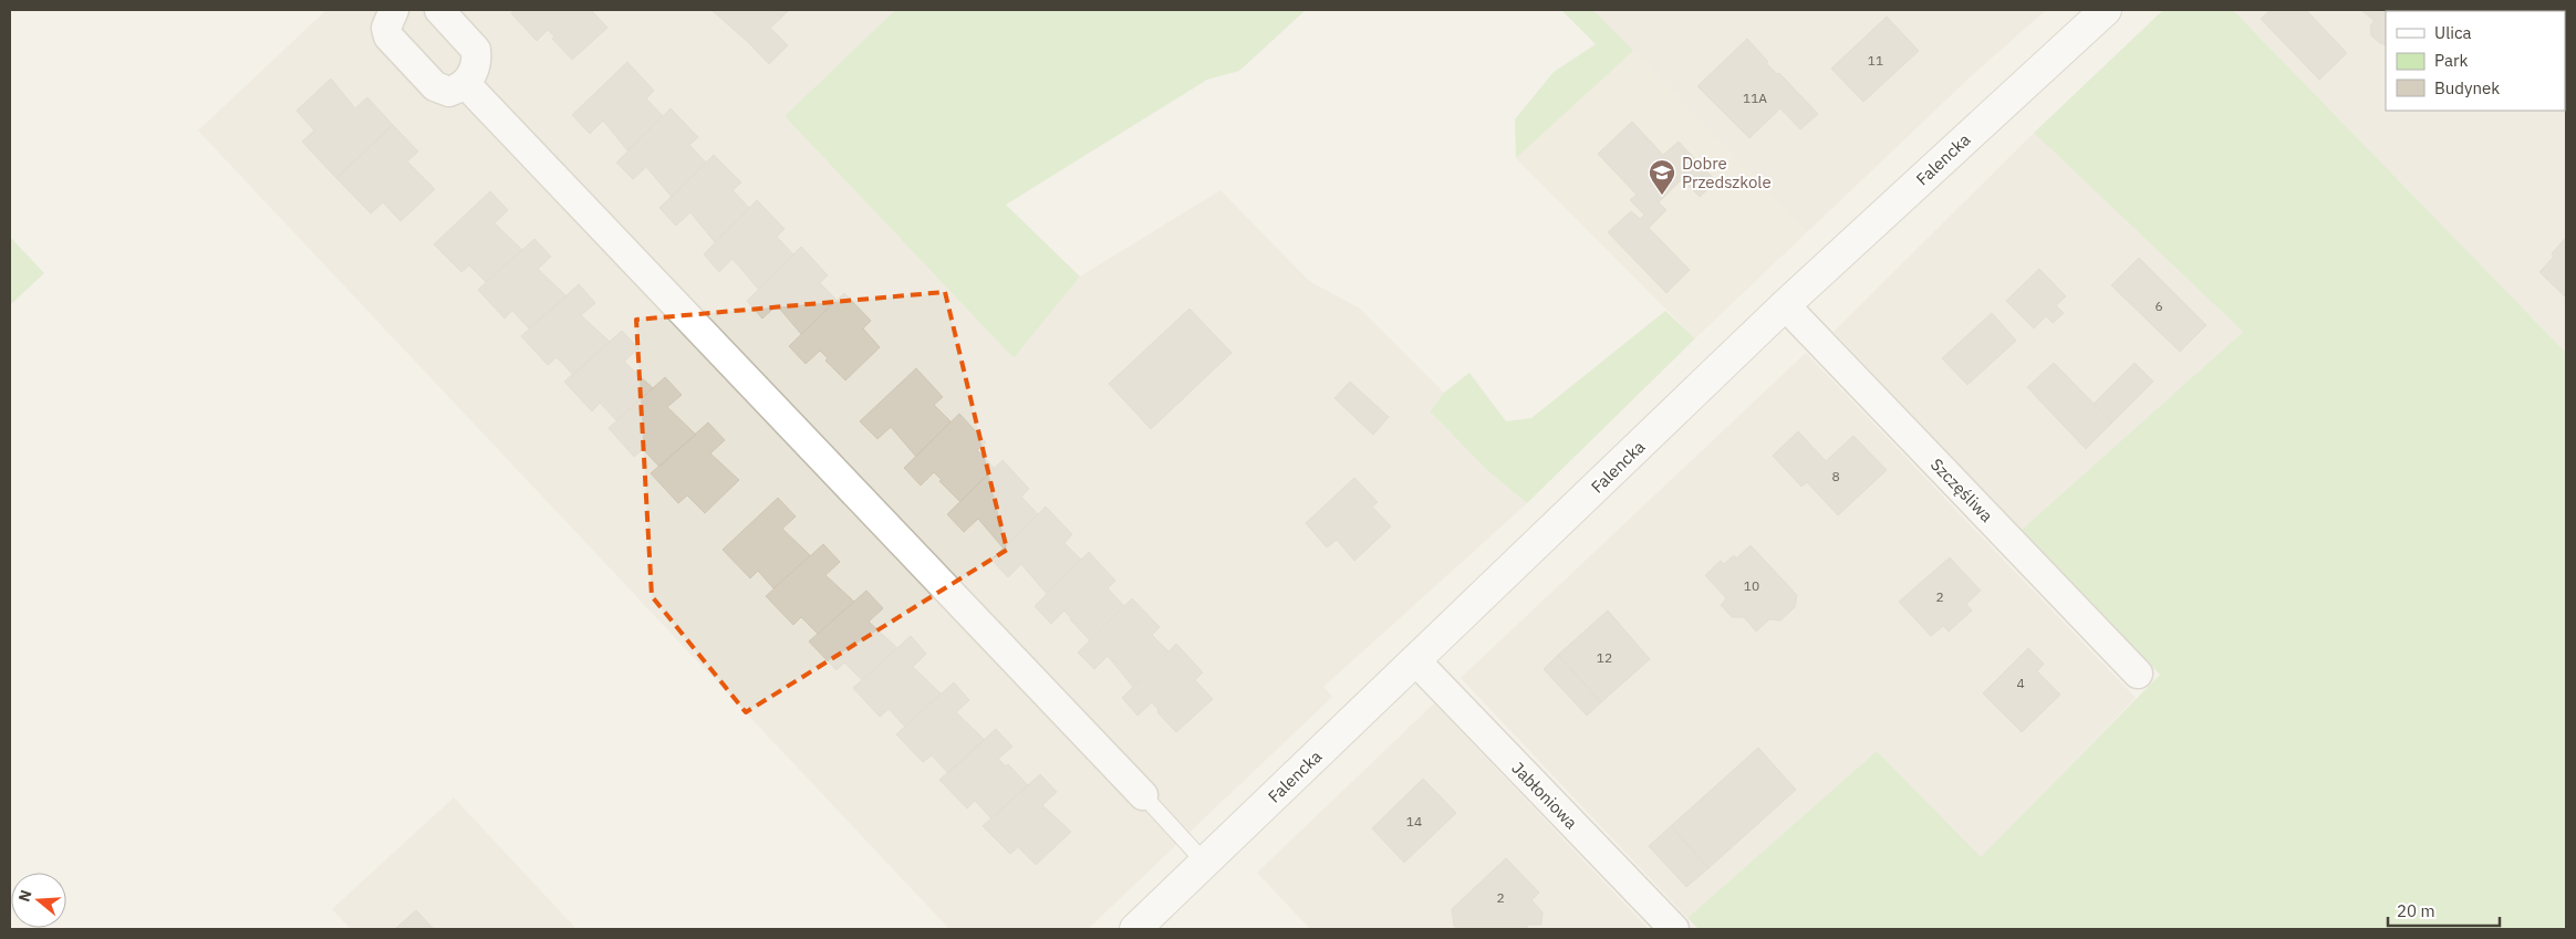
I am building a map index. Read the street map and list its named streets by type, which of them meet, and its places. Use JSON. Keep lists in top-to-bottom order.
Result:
{
  "streets": {
    "street": ["Falencka", "Szczęśliwa", "Jabłoniowa"]
  },
  "crossings": [
    ["Falencka", "Szczęśliwa"],
    ["Falencka", "Jabłoniowa"]
  ],
  "places": {
    "school or university": ["Dobre Przedszkole"]
  },
  "house_numbers": [
    "11",
    "11A",
    "6",
    "8",
    "10",
    "2",
    "12",
    "4",
    "14",
    "2"
  ],
  "legend": ["Ulica", "Park", "Budynek"],
  "scale_bar": "20 m",
  "north": "left"
}
